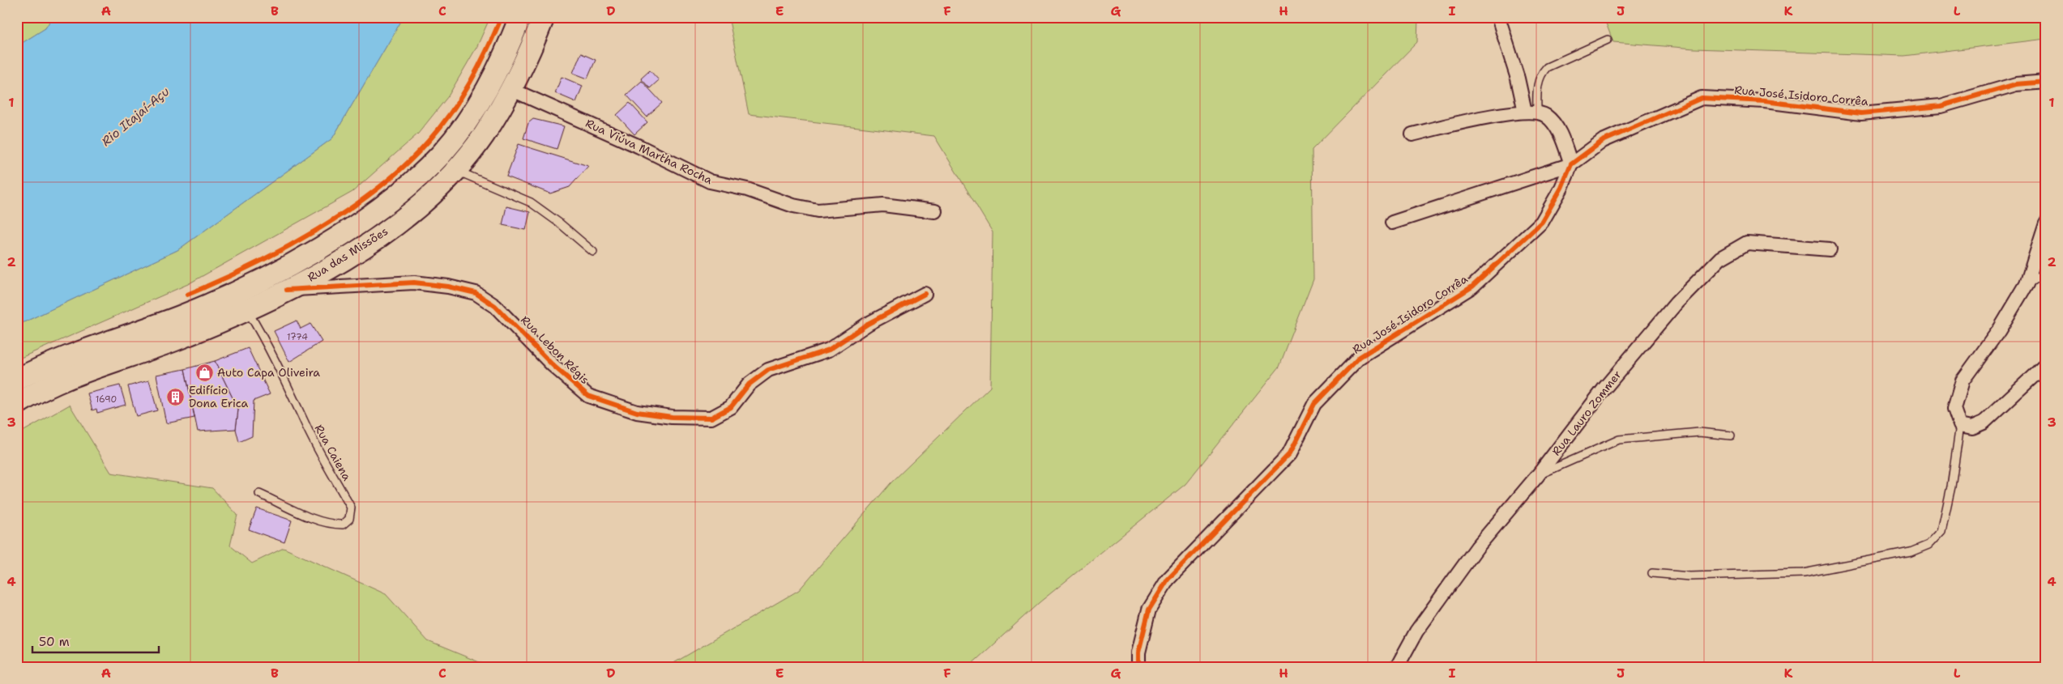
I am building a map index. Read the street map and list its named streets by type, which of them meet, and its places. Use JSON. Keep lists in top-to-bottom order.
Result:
{
  "streets": {
    "main road": ["Rua das Missões"],
    "street": [
      "Rua José Isidoro Corrêa",
      "Rua Viúva Martha Rocha",
      "Rua Lebon Régis",
      "Rua Lauro Zommer"
    ],
    "lane": ["Rua Caiena"]
  },
  "crossings": [
    ["Rua Viúva Martha Rocha", "Rua das Missões"],
    ["Rua das Missões", "Rua Lebon Régis"],
    ["Rua das Missões", "Rua Caiena"]
  ],
  "water": ["Rio Itajaí-Açu"],
  "places": {
    "shop": ["Auto Capa Oliveira"],
    "building": ["Edifício Dona Erica"]
  },
  "house_numbers": ["1774", "1690"],
  "scale_bar": "50 m",
  "grid": {
    "columns": [
      "A",
      "B",
      "C",
      "D",
      "E",
      "F",
      "G",
      "H",
      "I",
      "J",
      "K",
      "L"
    ],
    "rows": [
      "1",
      "2",
      "3",
      "4"
    ]
  }
}
